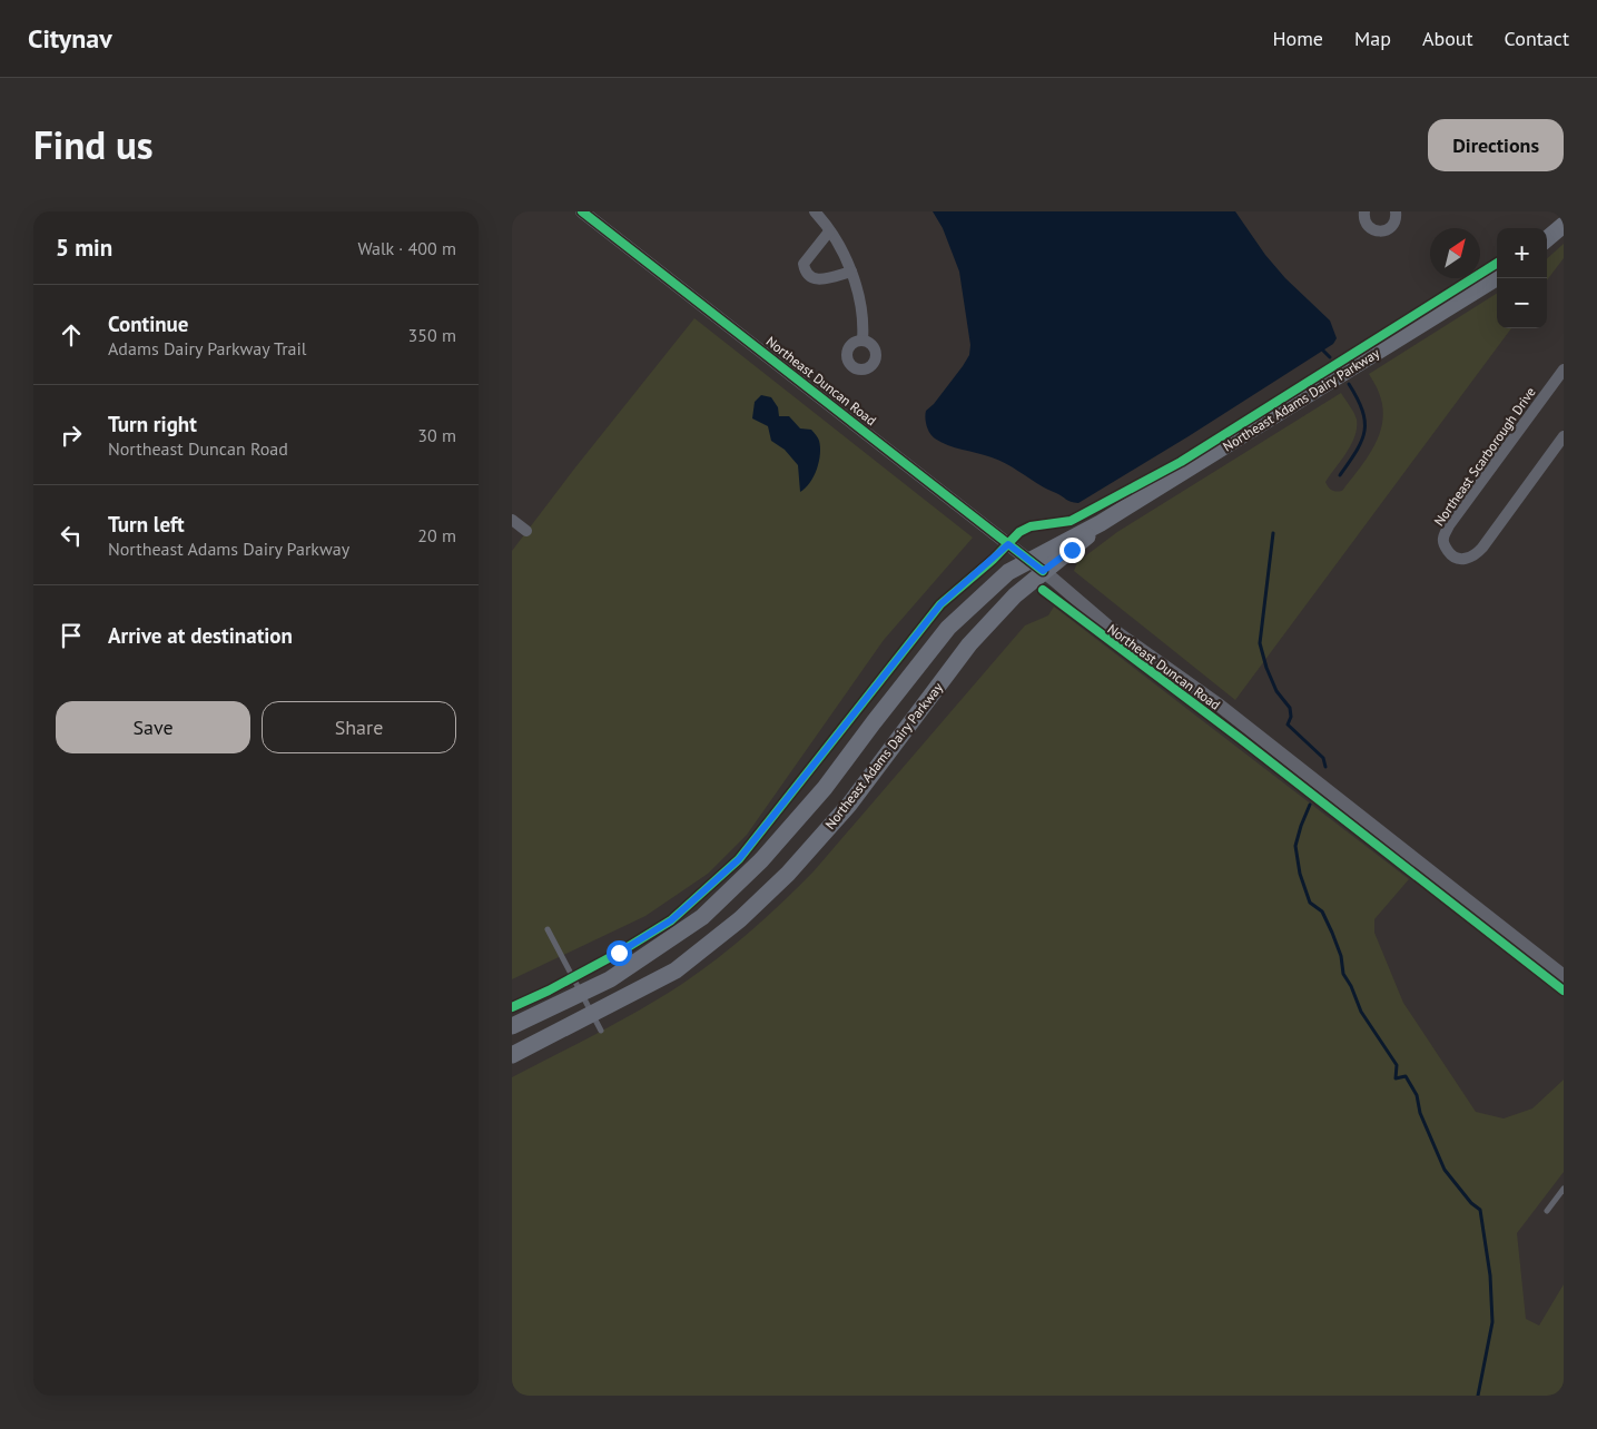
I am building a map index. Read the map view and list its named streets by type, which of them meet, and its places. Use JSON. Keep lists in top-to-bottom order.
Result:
{
  "streets": {
    "main road": ["Northeast Adams Dairy Parkway"],
    "street": ["Northeast Duncan Road", "Northeast Scarborough Drive"]
  },
  "crossings": [
    ["Northeast Duncan Road", "Northeast Adams Dairy Parkway"]
  ],
  "north": "top right",
  "page": {
    "header": "Citynav",
    "nav": [
      "Home",
      "Map",
      "About",
      "Contact"
    ],
    "title": "Find us",
    "buttons": [
      "Directions",
      ["Save", "Share"]
    ],
    "heading": ["5 min", "Walk · 400 m"],
    "map_buttons": ["+", "−"],
    "list": [
      ["Continue", "Adams Dairy Parkway Trail", "350 m"],
      ["Turn right", "Northeast Duncan Road", "30 m"],
      ["Turn left", "Northeast Adams Dairy Parkway", "20 m"],
      "Arrive at destination"
    ]
  }
}
